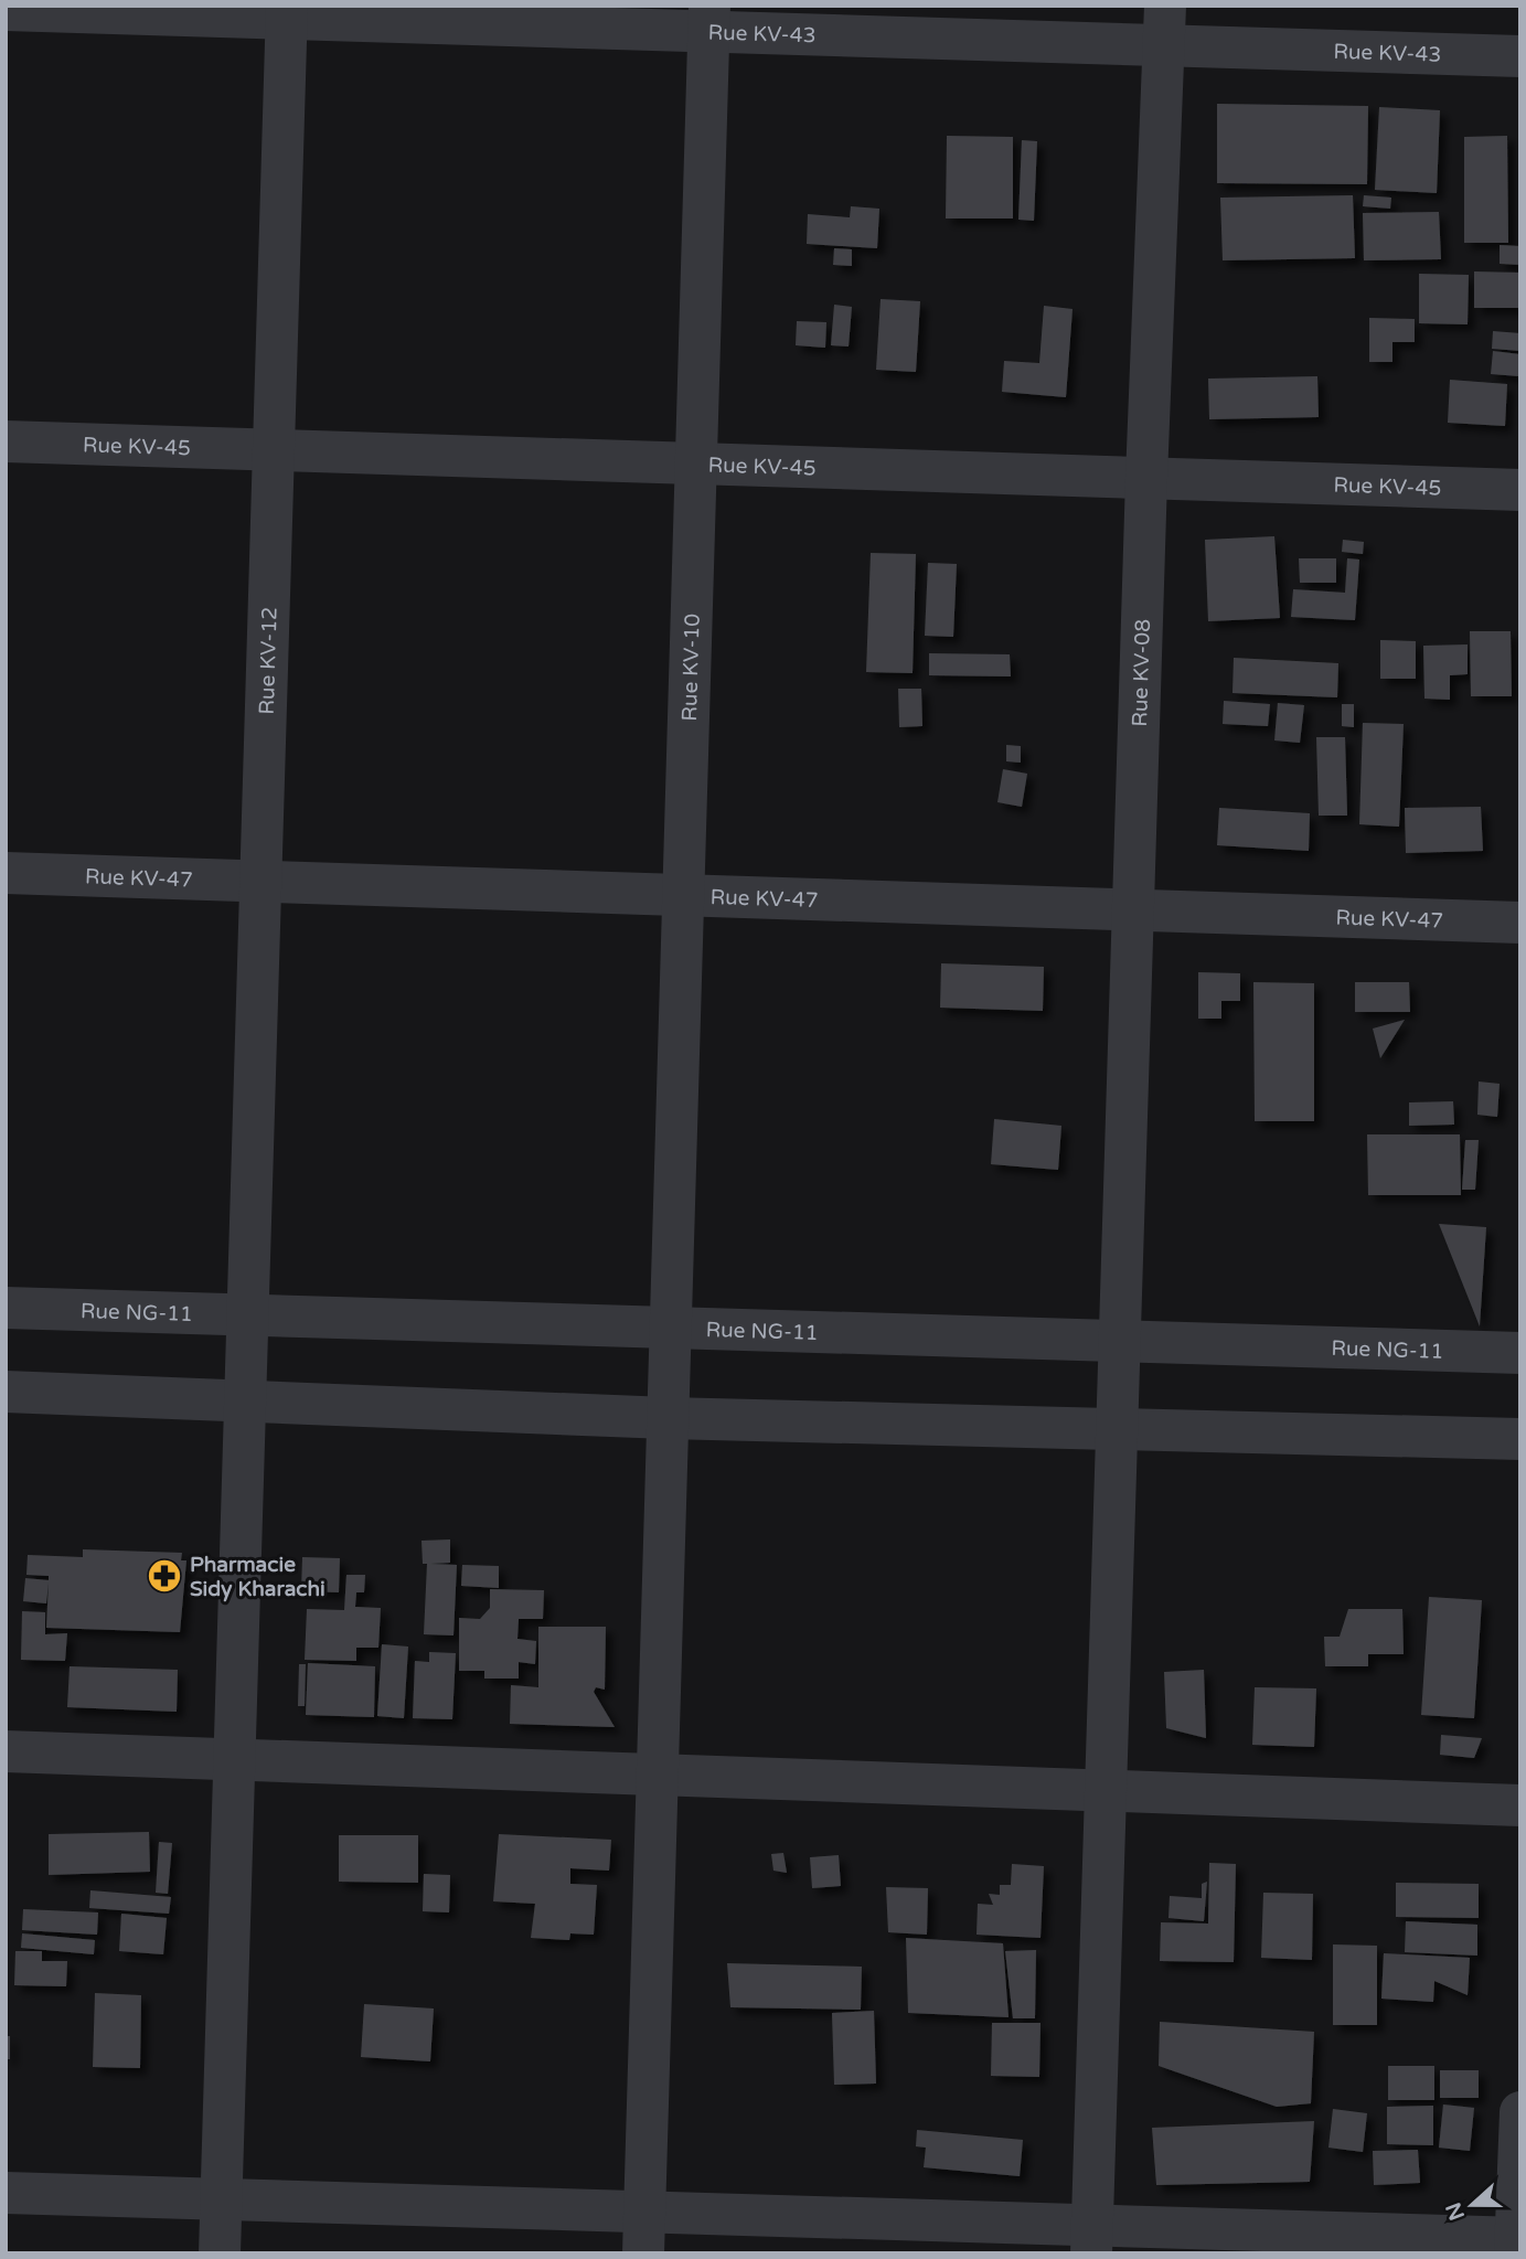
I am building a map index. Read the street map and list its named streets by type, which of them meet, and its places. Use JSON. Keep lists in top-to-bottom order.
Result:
{
  "streets": {
    "street": [
      "Rue KV-43",
      "Rue KV-45",
      "Rue KV-12",
      "Rue KV-10",
      "Rue KV-08",
      "Rue KV-47",
      "Rue NG-11"
    ]
  },
  "crossings": [
    ["Rue KV-43", "Rue KV-12"],
    ["Rue KV-43", "Rue KV-10"],
    ["Rue KV-43", "Rue KV-08"],
    ["Rue KV-45", "Rue KV-12"],
    ["Rue KV-45", "Rue KV-10"],
    ["Rue KV-45", "Rue KV-08"],
    ["Rue KV-12", "Rue KV-47"],
    ["Rue KV-12", "Rue NG-11"],
    ["Rue KV-10", "Rue KV-47"],
    ["Rue KV-10", "Rue NG-11"],
    ["Rue KV-08", "Rue KV-47"],
    ["Rue KV-08", "Rue NG-11"]
  ],
  "places": {
    "pharmacy": ["Pharmacie Sidy Kharachi"]
  },
  "north": "left"
}
